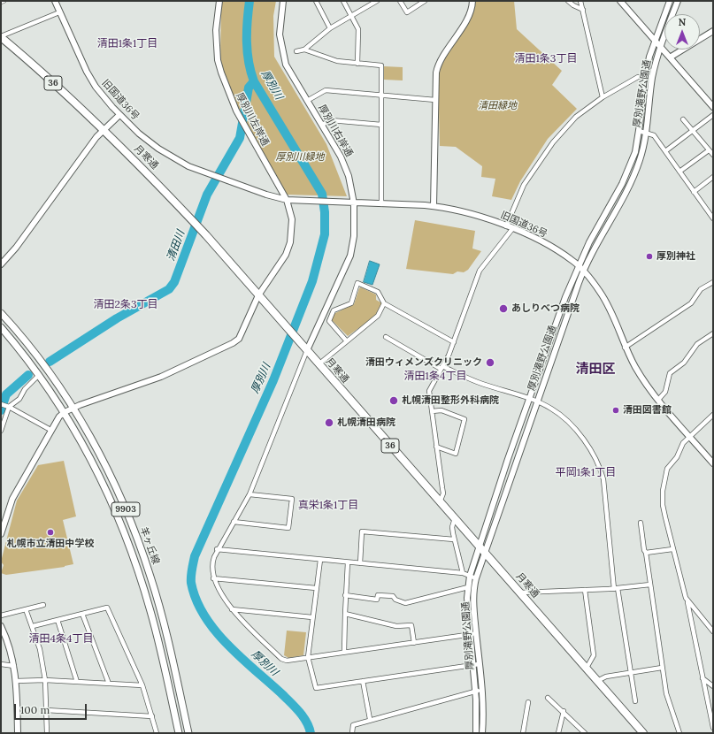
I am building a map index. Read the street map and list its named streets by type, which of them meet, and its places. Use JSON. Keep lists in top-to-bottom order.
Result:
{
  "streets": {
    "highway": ["36", "月寒通"],
    "main road": ["9903", "羊ヶ丘線"],
    "street": [
      "厚別滝野公園通",
      "旧国道36号",
      "厚別川左岸通",
      "厚別川右岸通"
    ]
  },
  "crossings": [
    ["厚別滝野公園通", "旧国道36号"],
    ["厚別滝野公園通", "月寒通"],
    ["旧国道36号", "厚別川左岸通"],
    ["旧国道36号", "厚別川右岸通"],
    ["厚別川左岸通", "月寒通"],
    ["厚別川左岸通", "羊ヶ丘線"],
    ["厚別川右岸通", "月寒通"]
  ],
  "districts": [
    "清田1条1丁目",
    "清田1条3丁目",
    "清田2条3丁目",
    "清田区",
    "清田1条4丁目",
    "平岡1条1丁目",
    "真栄1条1丁目",
    "清田4条4丁目"
  ],
  "water": ["厚別川", "清田川"],
  "parks": ["清田緑地", "厚別川緑地"],
  "places": [
    "厚別神社",
    "あしりべつ病院",
    "清田ウィメンズクリニック",
    "札幌清田整形外科病院",
    "清田図書館",
    "札幌清田病院",
    "札幌市立清田中学校"
  ],
  "scale_bar": "100 m",
  "north": "top"
}
